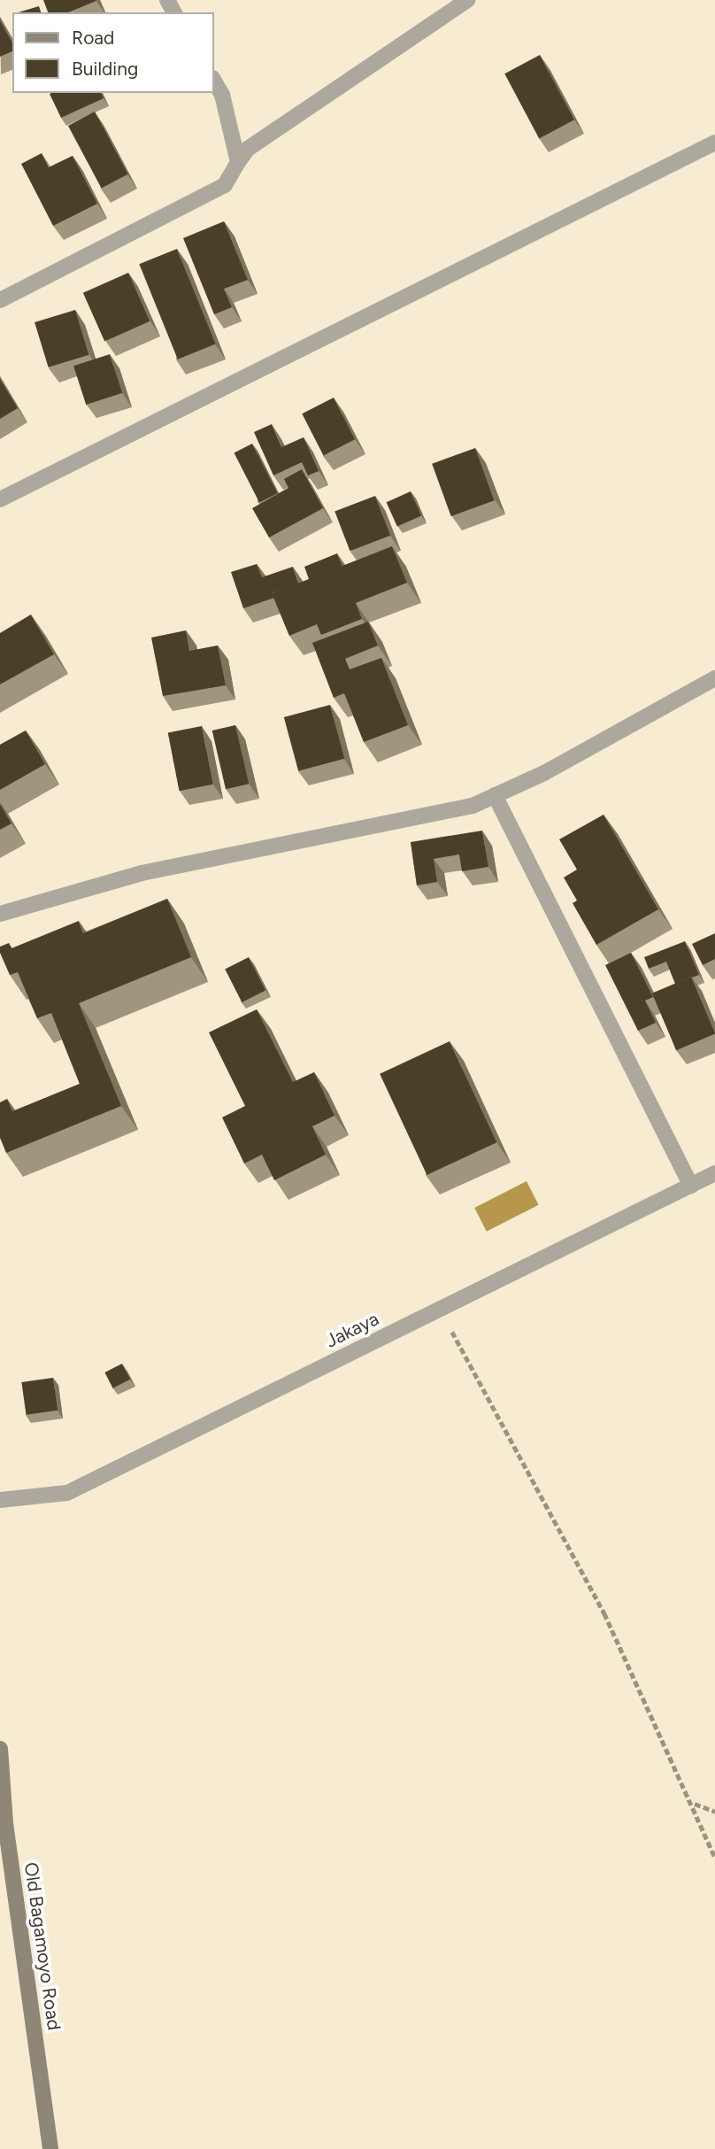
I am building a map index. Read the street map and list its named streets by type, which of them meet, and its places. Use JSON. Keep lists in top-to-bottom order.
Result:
{
  "streets": {
    "street": ["Jakaya", "Old Bagamoyo Road"]
  },
  "legend": ["Road", "Building"]
}
